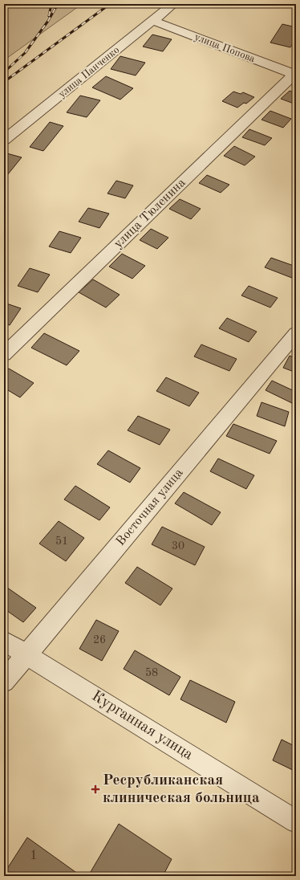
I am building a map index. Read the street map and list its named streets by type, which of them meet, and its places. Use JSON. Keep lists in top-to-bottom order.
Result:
{
  "streets": {
    "street": [
      "улица Попова",
      "улица Панченко",
      "улица Тюленина",
      "Восточная улица",
      "Курганная улица"
    ]
  },
  "crossings": [
    ["улица Попова", "улица Панченко"],
    ["улица Попова", "улица Тюленина"],
    ["Восточная улица", "Курганная улица"]
  ],
  "places": {
    "health": ["Ресрубликанская клиническая больница"]
  },
  "house_numbers": [
    "51",
    "30",
    "26",
    "58",
    "1"
  ]
}
